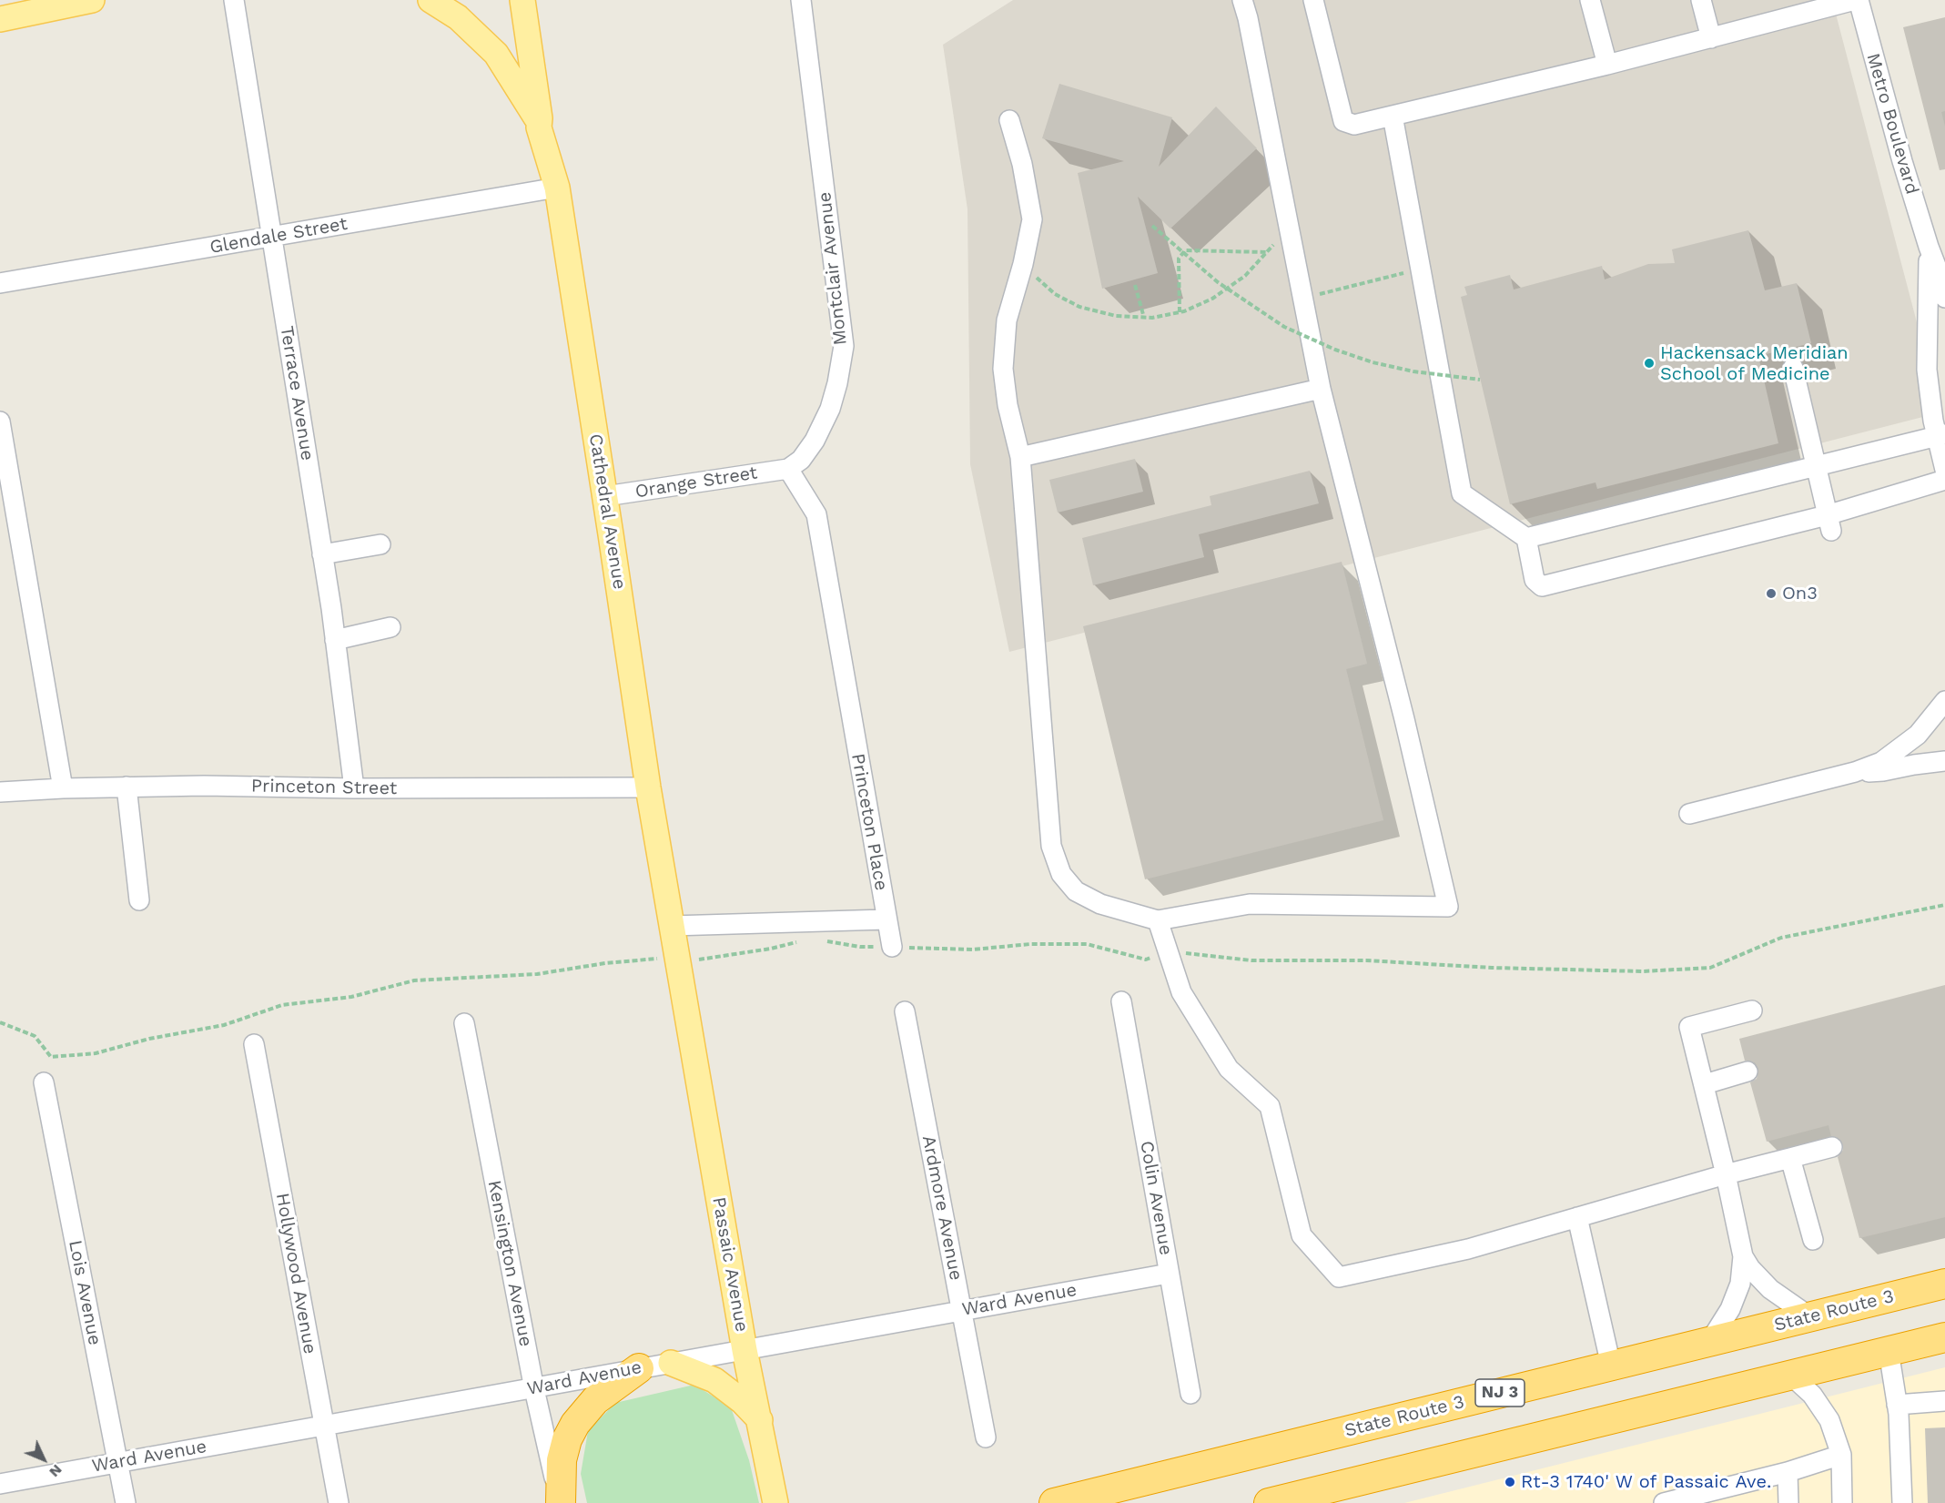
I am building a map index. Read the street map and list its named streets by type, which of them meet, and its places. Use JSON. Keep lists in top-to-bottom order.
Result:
{
  "streets": {
    "highway": ["State Route 3", "NJ 3"],
    "main road": ["Cathedral Avenue", "Passaic Avenue"],
    "street": [
      "Metro Boulevard",
      "Glendale Street",
      "Montclair Avenue",
      "Terrace Avenue",
      "Orange Street",
      "Princeton Street",
      "Princeton Place",
      "Colin Avenue",
      "Ardmore Avenue",
      "Kensington Avenue",
      "Hollywood Avenue",
      "Lois Avenue",
      "Ward Avenue"
    ]
  },
  "crossings": [
    ["Glendale Street", "Terrace Avenue"],
    ["Glendale Street", "Cathedral Avenue"],
    ["Montclair Avenue", "Orange Street"],
    ["Montclair Avenue", "Princeton Place"],
    ["Terrace Avenue", "Princeton Street"],
    ["Orange Street", "Cathedral Avenue"],
    ["Orange Street", "Princeton Place"],
    ["Cathedral Avenue", "Princeton Street"],
    ["Cathedral Avenue", "Passaic Avenue"],
    ["Colin Avenue", "Ward Avenue"],
    ["Ardmore Avenue", "Ward Avenue"],
    ["Kensington Avenue", "Ward Avenue"],
    ["Passaic Avenue", "Ward Avenue"],
    ["Hollywood Avenue", "Ward Avenue"],
    ["Lois Avenue", "Ward Avenue"]
  ],
  "places": ["Hackensack Meridian School of Medicine", "On3", "Rt-3 1740' W of Passaic Ave."],
  "north": "bottom right"
}
